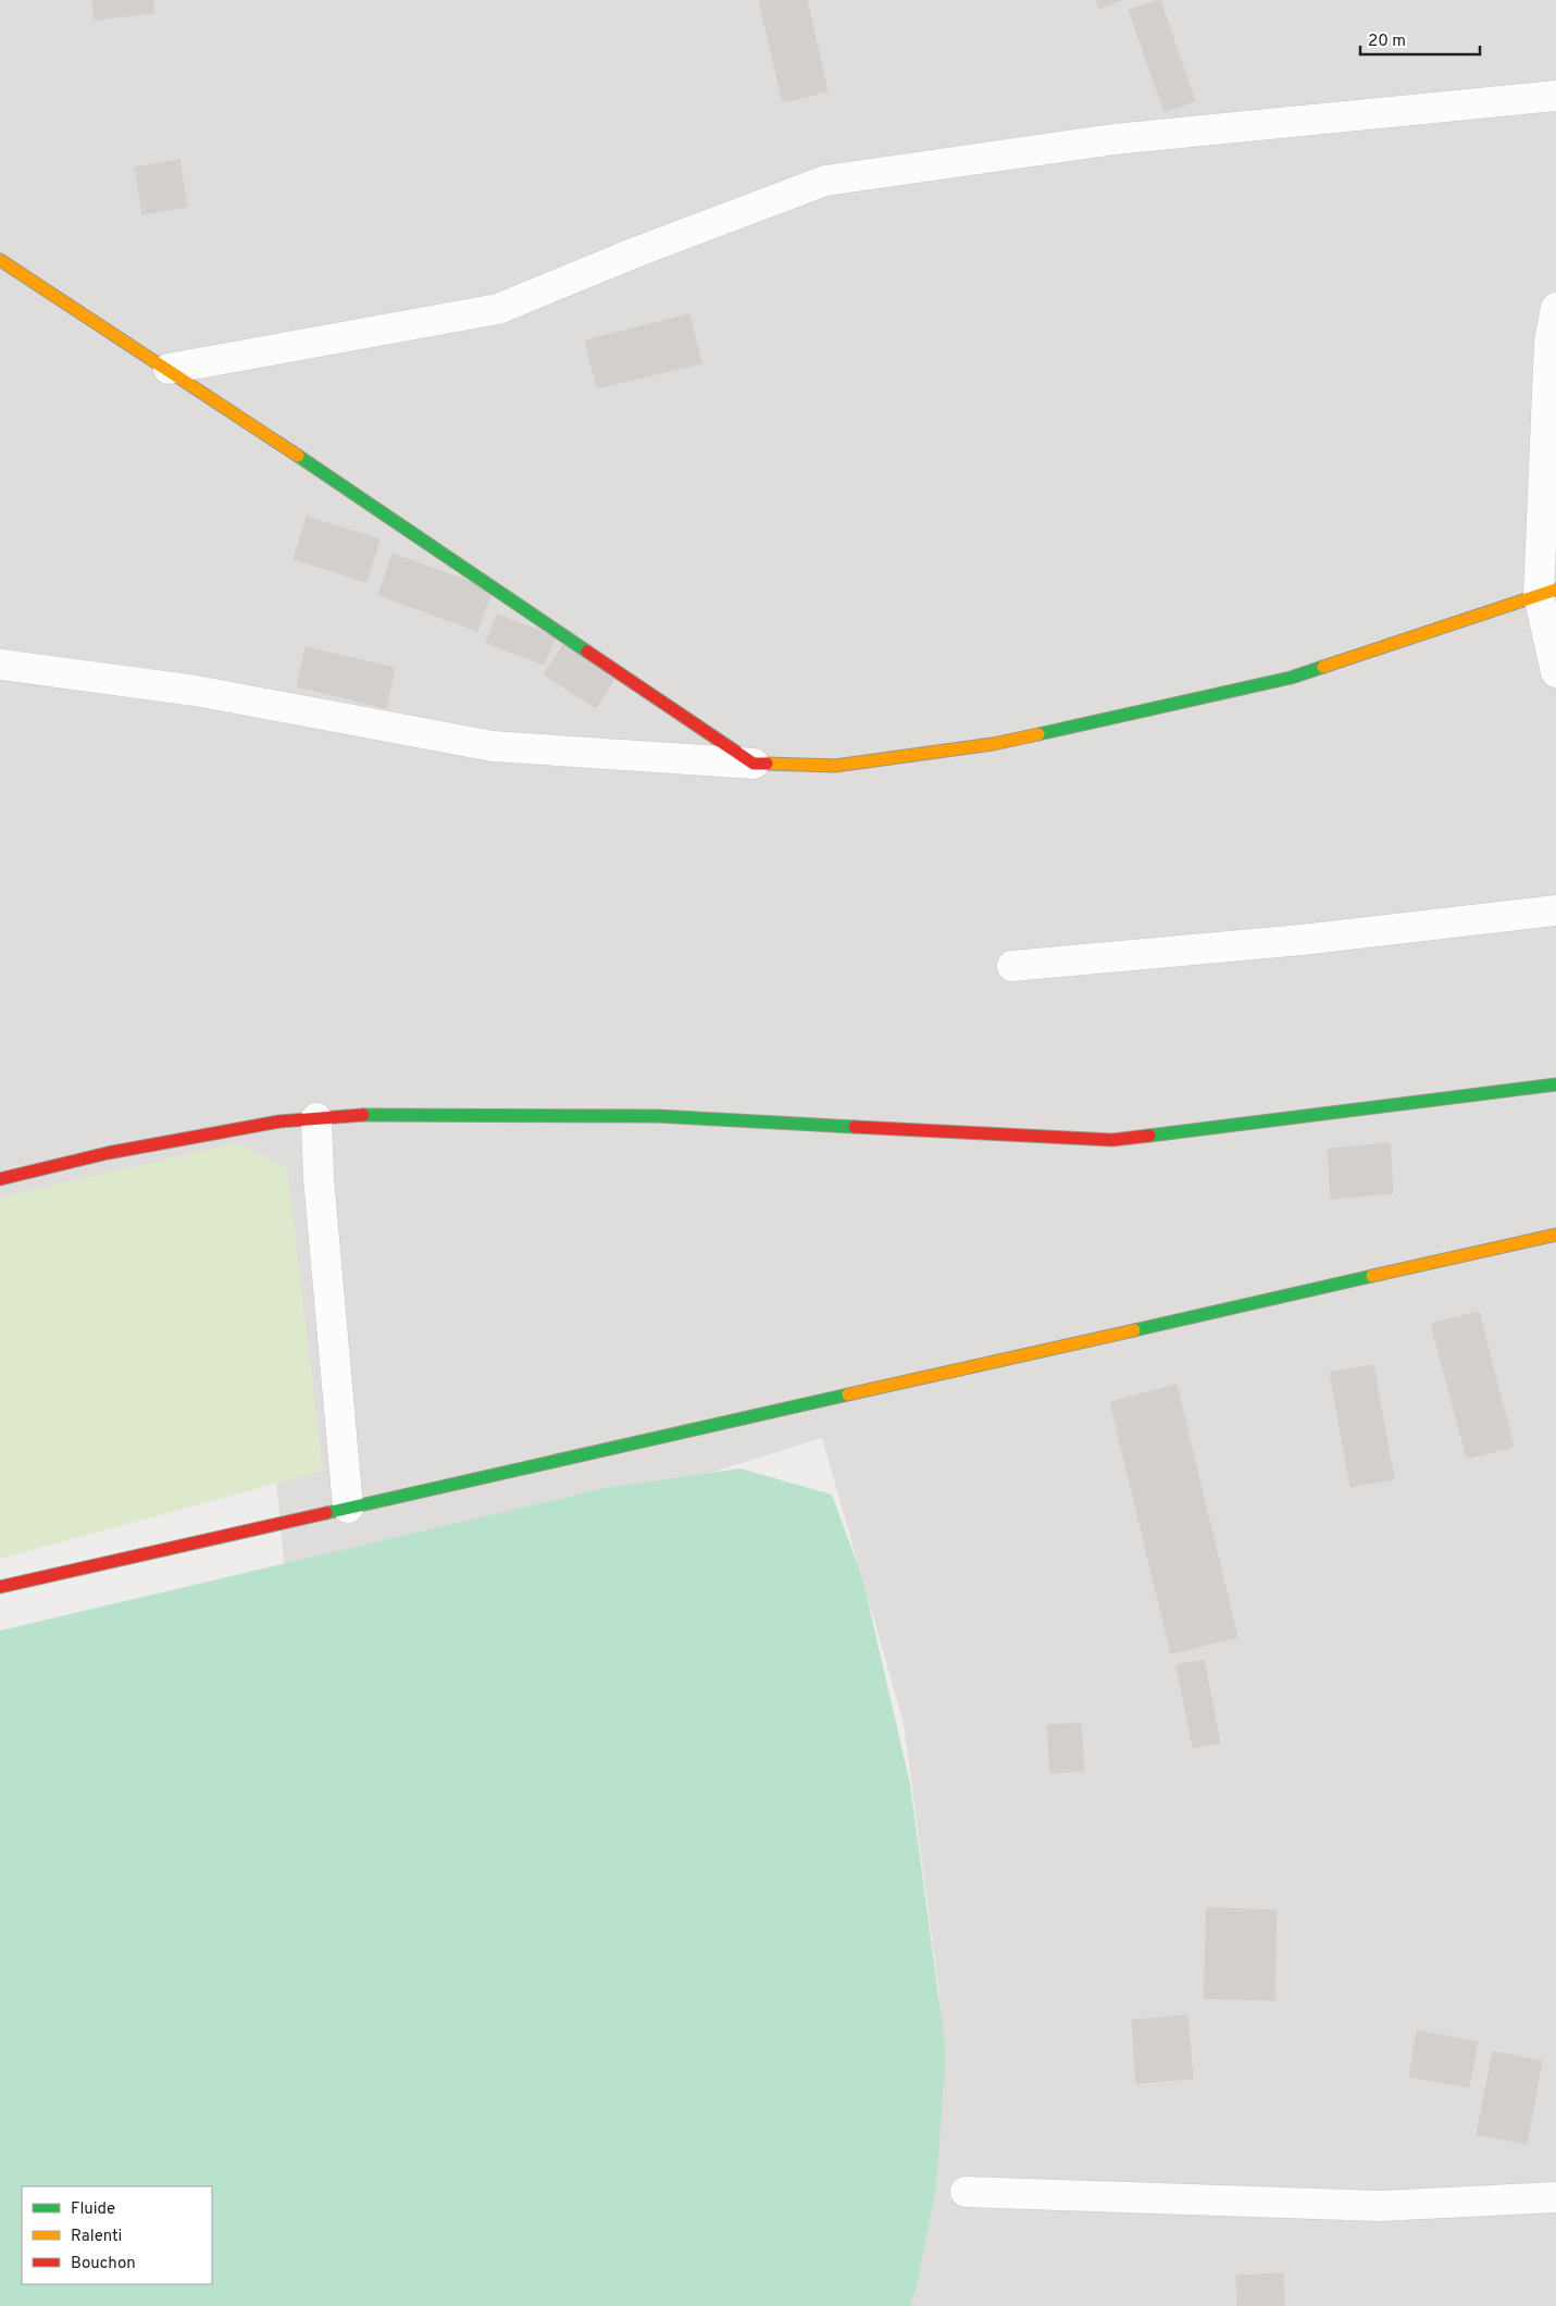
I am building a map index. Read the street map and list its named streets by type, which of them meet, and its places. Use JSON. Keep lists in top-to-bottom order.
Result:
{
  "legend": ["Fluide", "Ralenti", "Bouchon"],
  "scale_bar": "20 m"
}
